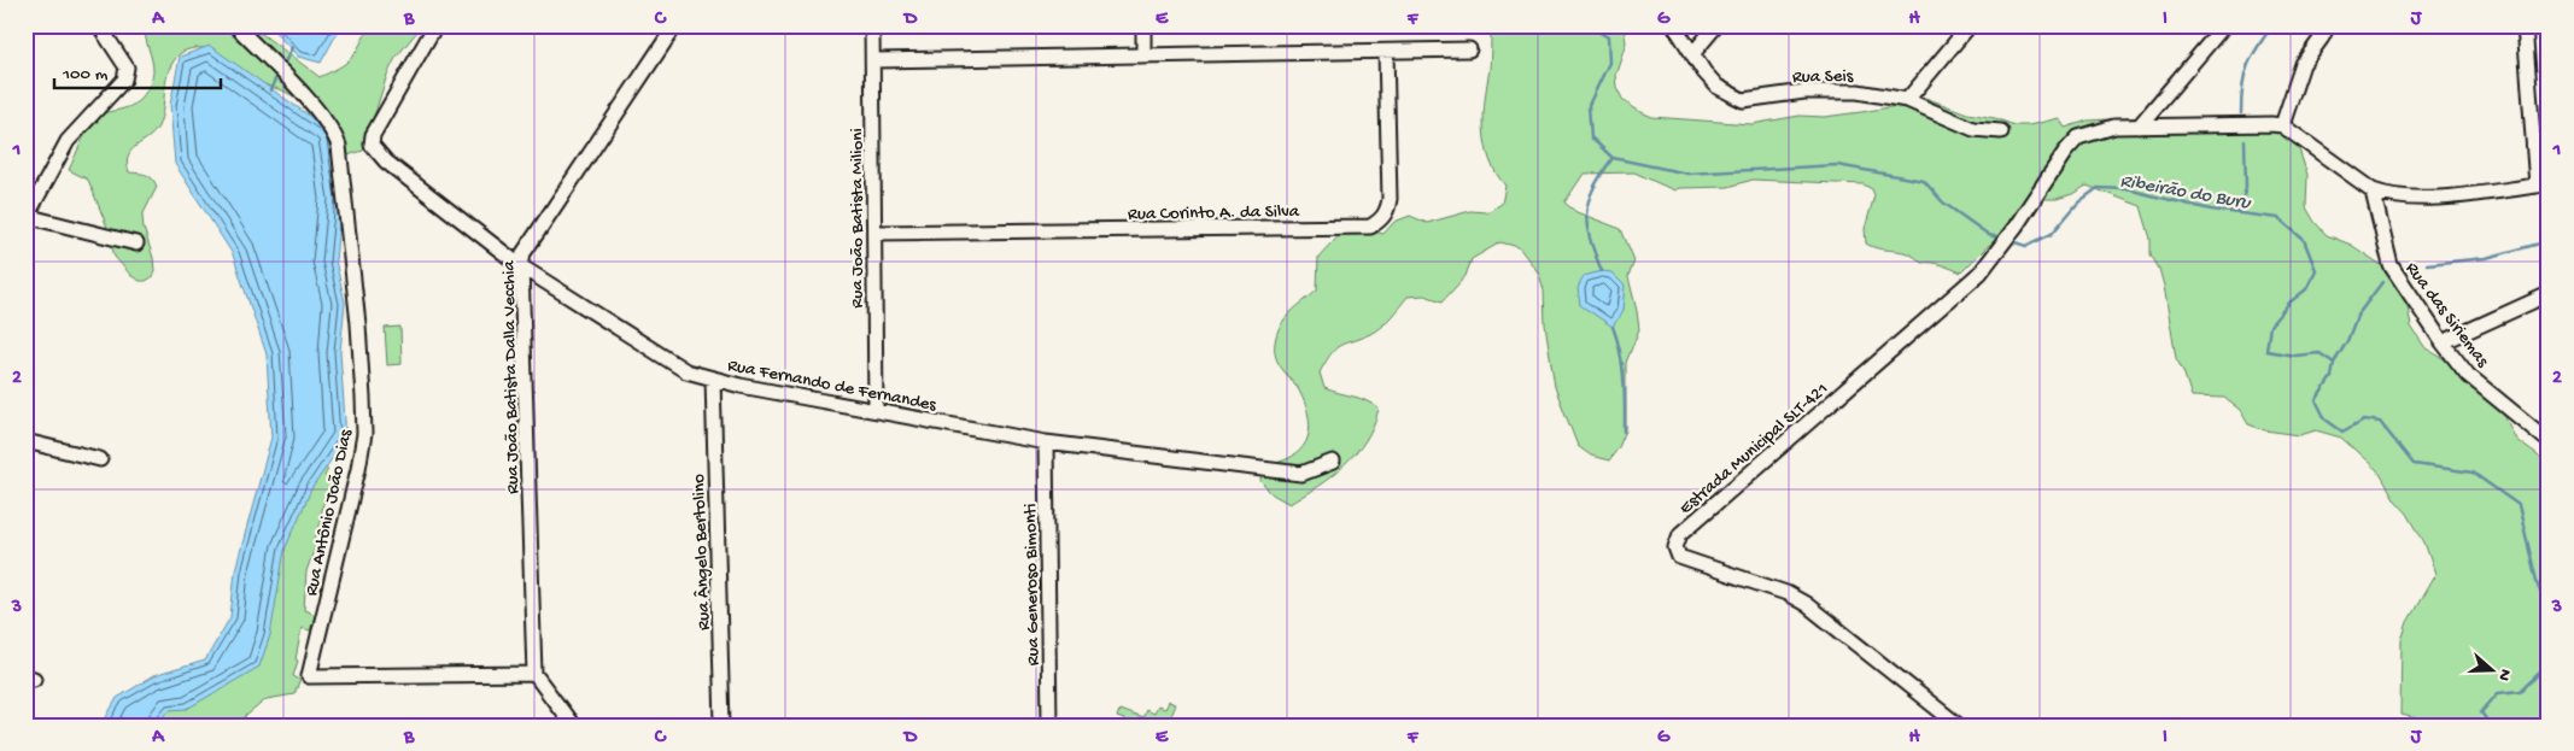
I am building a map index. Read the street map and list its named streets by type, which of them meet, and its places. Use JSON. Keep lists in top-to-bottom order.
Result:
{
  "streets": {
    "street": [
      "Rua Seis",
      "Rua Corinto A. da Silva",
      "Rua João Batista Milioni",
      "Rua das Siriemas",
      "Rua João Batista Dalla Vecchia",
      "Rua Fernando de Fernandes",
      "Estrada Municipal SLT-421",
      "Rua Antônio João Dias",
      "Rua Ângelo Bertolino",
      "Rua Generoso Bimonti"
    ]
  },
  "crossings": [
    ["Rua Corinto A. da Silva", "Rua João Batista Milioni"],
    ["Rua João Batista Milioni", "Rua Fernando de Fernandes"],
    ["Rua João Batista Dalla Vecchia", "Rua Fernando de Fernandes"],
    ["Rua João Batista Dalla Vecchia", "Rua Antônio João Dias"],
    ["Rua Fernando de Fernandes", "Rua Ângelo Bertolino"],
    ["Rua Fernando de Fernandes", "Rua Generoso Bimonti"]
  ],
  "water": ["Ribeirão do Buru"],
  "scale_bar": "100 m",
  "north": "right",
  "grid": {
    "columns": [
      "A",
      "B",
      "C",
      "D",
      "E",
      "F",
      "G",
      "H",
      "I",
      "J"
    ],
    "rows": ["1", "2", "3"]
  }
}
